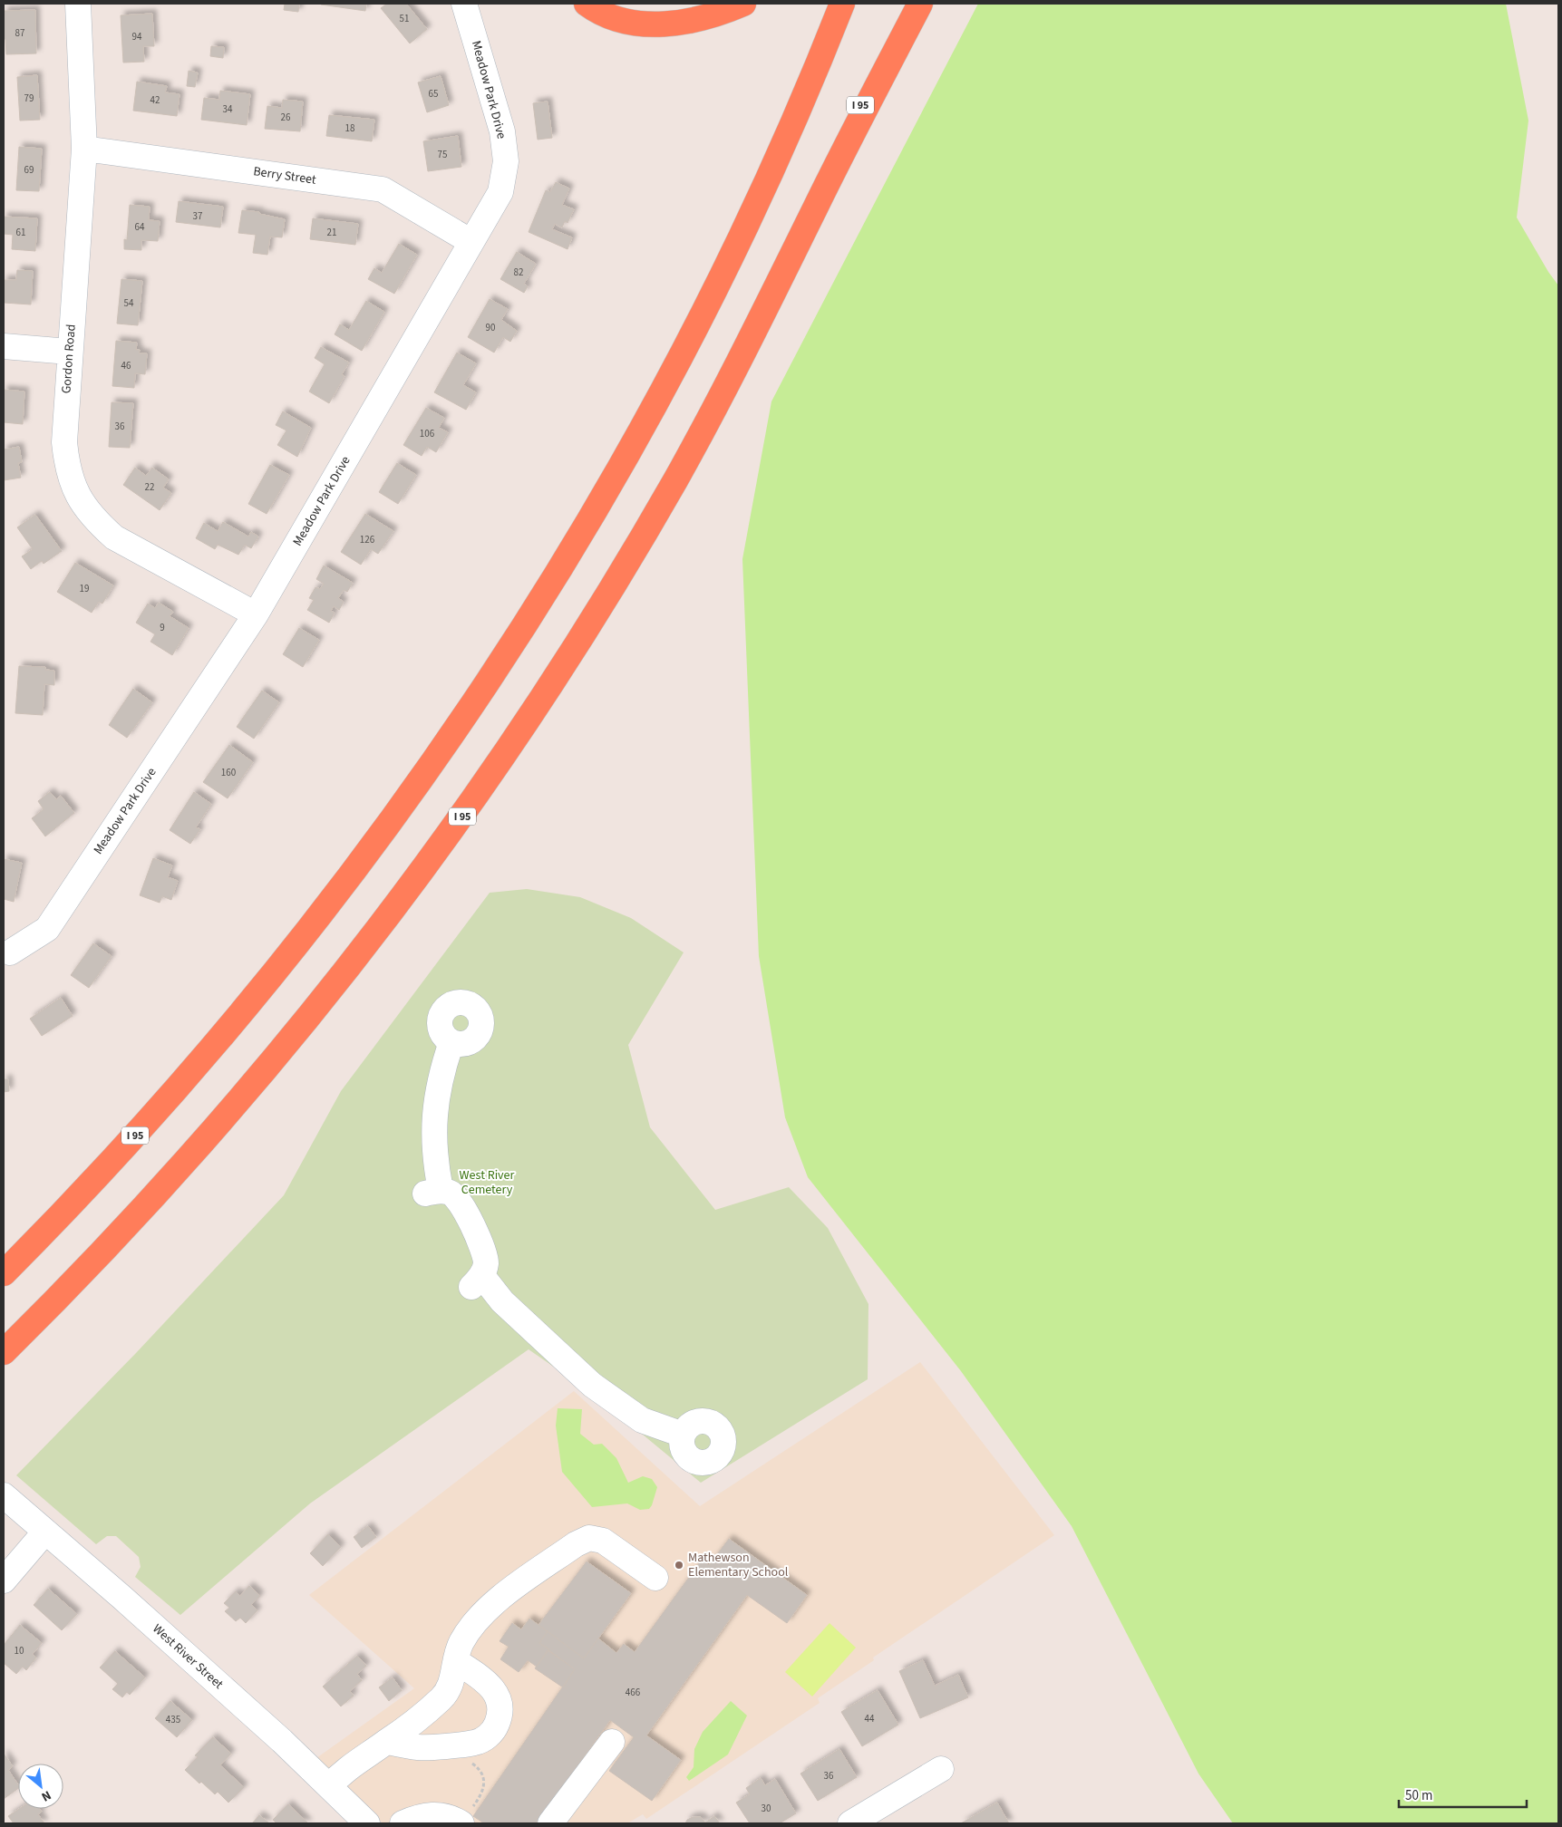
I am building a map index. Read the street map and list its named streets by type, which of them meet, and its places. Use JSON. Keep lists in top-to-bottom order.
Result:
{
  "streets": {
    "highway": ["I 95"],
    "street": [
      "Meadow Park Drive",
      "Berry Street",
      "Gordon Road",
      "West River Street"
    ]
  },
  "crossings": [
    ["Meadow Park Drive", "Berry Street"],
    ["Meadow Park Drive", "Gordon Road"],
    ["Berry Street", "Gordon Road"]
  ],
  "parks": ["West River Cemetery"],
  "places": ["Mathewson Elementary School"],
  "house_numbers": [
    "51",
    "87",
    "94",
    "65",
    "79",
    "42",
    "34",
    "26",
    "18",
    "75",
    "69",
    "37",
    "64",
    "61",
    "21",
    "82",
    "54",
    "90",
    "46",
    "36",
    "106",
    "22",
    "126",
    "19",
    "9",
    "160",
    "10",
    "466",
    "44",
    "435",
    "36",
    "30"
  ],
  "scale_bar": "50 m",
  "north": "bottom right"
}
